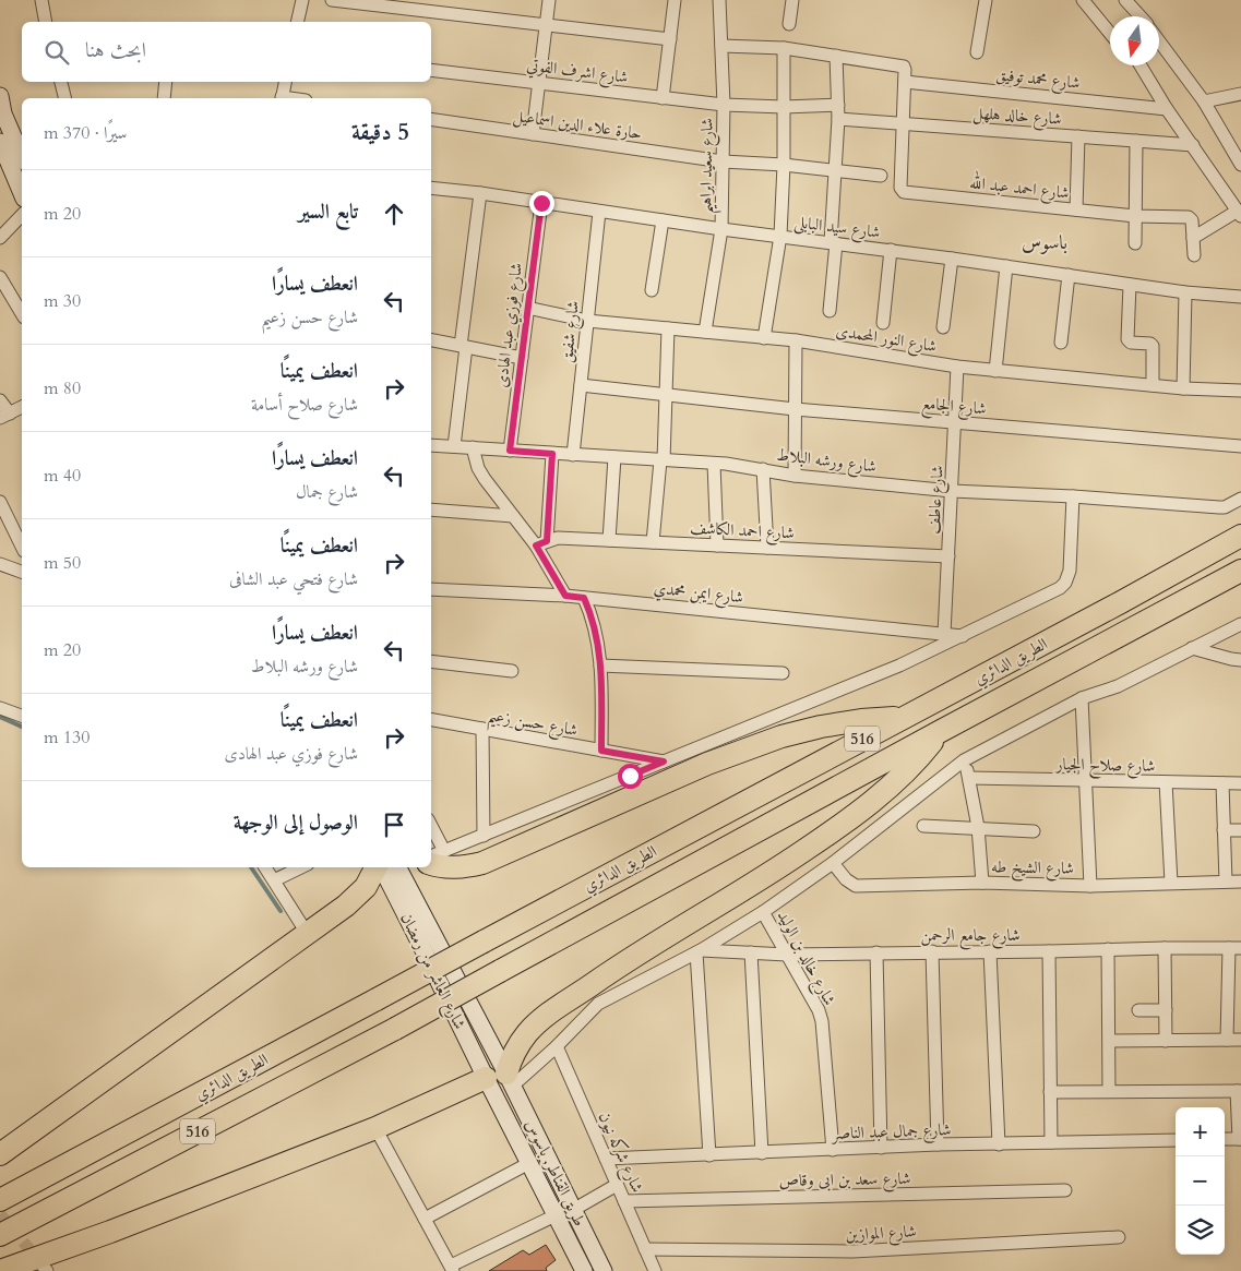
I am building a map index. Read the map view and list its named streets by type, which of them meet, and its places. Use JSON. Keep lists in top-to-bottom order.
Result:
{
  "streets": {
    "highway": ["الطريق الدائري", "516"],
    "main road": ["شارع العاشر من رمضان", "طريق القناطر, باسوس"],
    "street": [
      "شارع اشرف الفوتي",
      "شارع محمد توفيق",
      "شارع خالد هلهل",
      "حارة علاء الدين اسماعيل",
      "شارع سعيد ابراهيم",
      "شارع احمد عبد الله",
      "شارع سيد البابلى",
      "شارع فوزي عبد الهادى",
      "شارع شفيق",
      "شارع النور المحمدى",
      "شارع الجامع",
      "شارع ورشه البلاط",
      "شارع عاطف",
      "شارع احمد الكاشف",
      "شارع ايمن محمدي",
      "شارع حسن زعيم",
      "شارع صلاح الجيار",
      "شارع الشيخ طه",
      "شارع جامع الرحمن",
      "شارع خالد بن الوليد",
      "شارع جمال عبد الناصر",
      "شارع شركه نيون",
      "شارع سعد بن ابى وقاص",
      "شارع الموازين"
    ]
  },
  "crossings": [
    ["شارع اشرف الفوتي", "شارع سعيد ابراهيم"],
    ["شارع خالد هلهل", "شارع احمد عبد الله"],
    ["حارة علاء الدين اسماعيل", "شارع سعيد ابراهيم"],
    ["شارع سعيد ابراهيم", "شارع سيد البابلى"],
    ["شارع سعيد ابراهيم", "شارع النور المحمدى"],
    ["شارع سيد البابلى", "شارع فوزي عبد الهادى"],
    ["شارع سيد البابلى", "شارع شفيق"],
    ["شارع فوزي عبد الهادى", "شارع النور المحمدى"],
    ["شارع فوزي عبد الهادى", "شارع ورشه البلاط"],
    ["شارع شفيق", "شارع النور المحمدى"],
    ["شارع شفيق", "شارع الجامع"],
    ["شارع شفيق", "شارع ورشه البلاط"],
    ["شارع النور المحمدى", "شارع عاطف"],
    ["شارع الجامع", "شارع عاطف"],
    ["شارع ورشه البلاط", "شارع عاطف"],
    ["شارع عاطف", "شارع احمد الكاشف"],
    ["شارع عاطف", "شارع ايمن محمدي"],
    ["شارع جامع الرحمن", "شارع خالد بن الوليد"],
    ["شارع خالد بن الوليد", "شارع جمال عبد الناصر"],
    ["شارع العاشر من رمضان", "طريق القناطر, باسوس"],
    ["شارع جمال عبد الناصر", "شارع شركه نيون"],
    ["شارع شركه نيون", "شارع سعد بن ابى وقاص"],
    ["شارع شركه نيون", "شارع الموازين"]
  ],
  "districts": ["باسوس"],
  "north": "bottom",
  "page": {
    "search": "ابحث هنا",
    "heading": ["5 دقيقة", "سيرًا · 370 m"],
    "list": [
      ["تابع السير", "20 m"],
      ["انعطف يسارًا", "شارع حسن زعيم", "30 m"],
      ["انعطف يمينًا", "شارع صلاح أسامة", "80 m"],
      ["انعطف يسارًا", "شارع جمال", "40 m"],
      ["انعطف يمينًا", "شارع فتحي عبد الشافى", "50 m"],
      ["انعطف يسارًا", "شارع ورشه البلاط", "20 m"],
      ["انعطف يمينًا", "شارع فوزي عبد الهادى", "130 m"],
      "الوصول إلى الوجهة"
    ],
    "map_buttons": ["+", "−"]
  }
}
